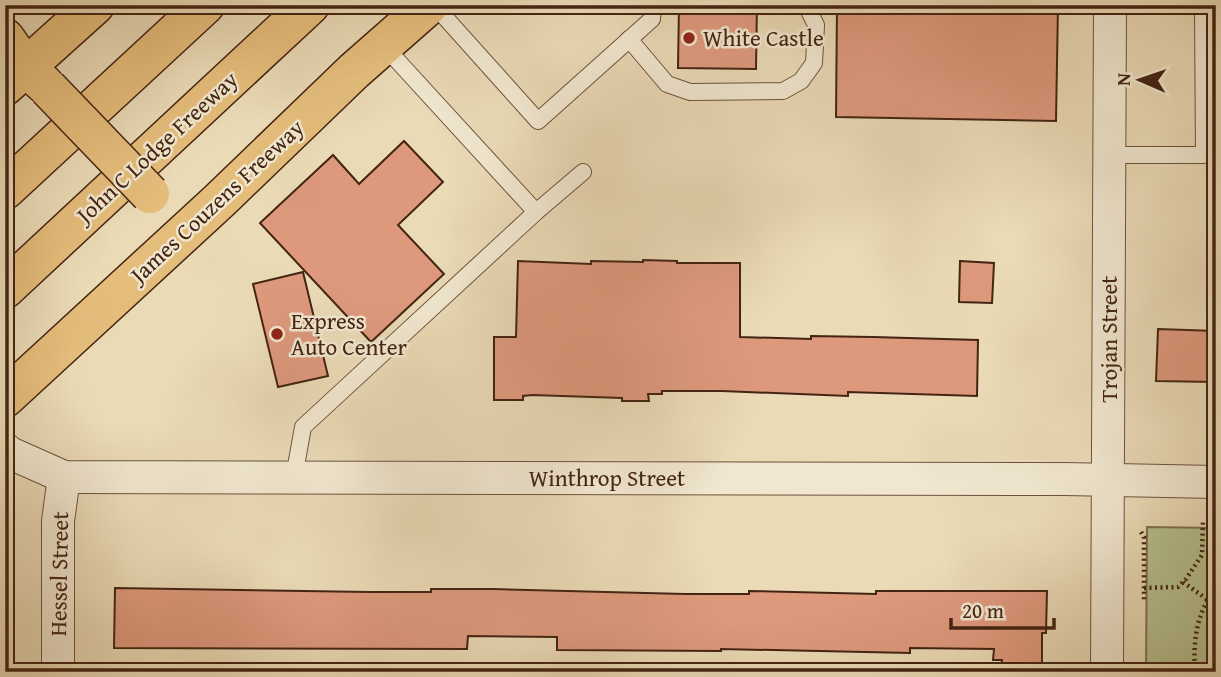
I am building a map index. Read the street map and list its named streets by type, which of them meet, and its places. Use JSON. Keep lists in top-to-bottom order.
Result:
{
  "streets": {
    "main road": ["John C Lodge Freeway", "James Couzens Freeway"],
    "street": ["Trojan Street", "Winthrop Street", "Hessel Street"]
  },
  "crossings": [
    ["Trojan Street", "Winthrop Street"],
    ["Winthrop Street", "Hessel Street"]
  ],
  "places": ["White Castle", "Express Auto Center"],
  "scale_bar": "20 m",
  "north": "left"
}
